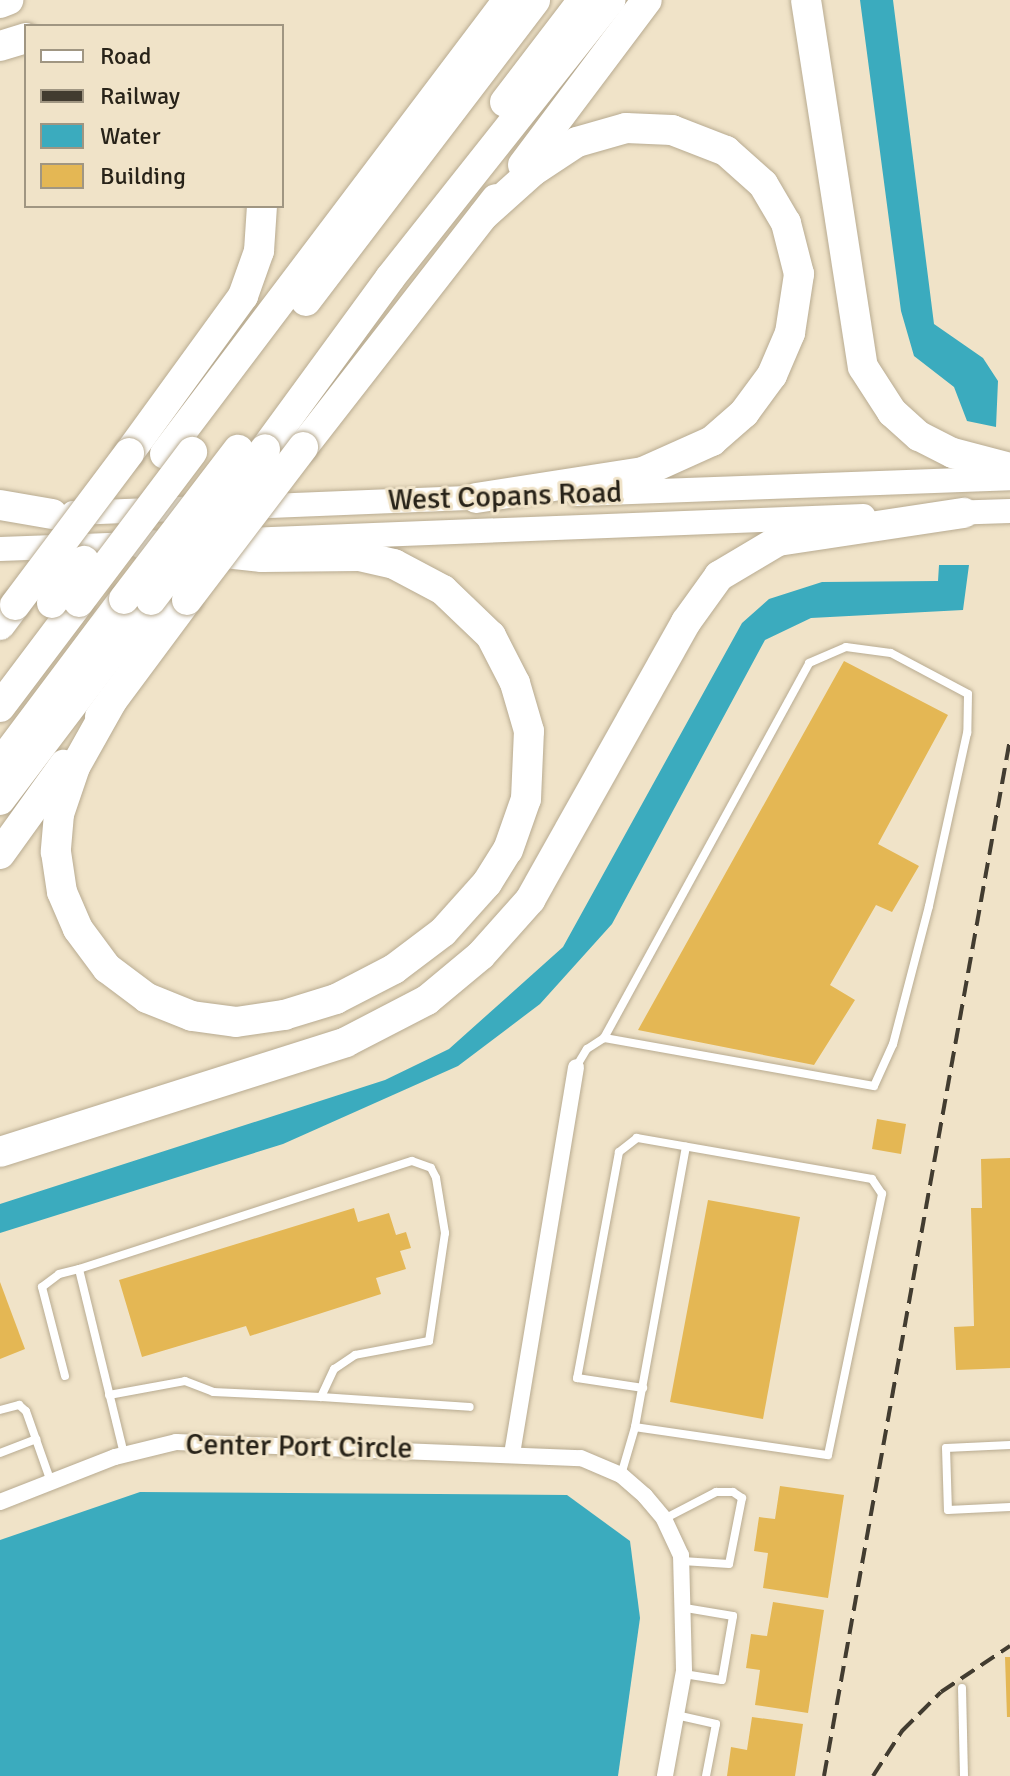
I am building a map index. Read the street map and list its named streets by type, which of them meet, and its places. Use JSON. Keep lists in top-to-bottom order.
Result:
{
  "streets": {
    "main road": ["West Copans Road"],
    "street": ["Center Port Circle"]
  },
  "legend": [
    "Road",
    "Railway",
    "Water",
    "Building"
  ]
}
